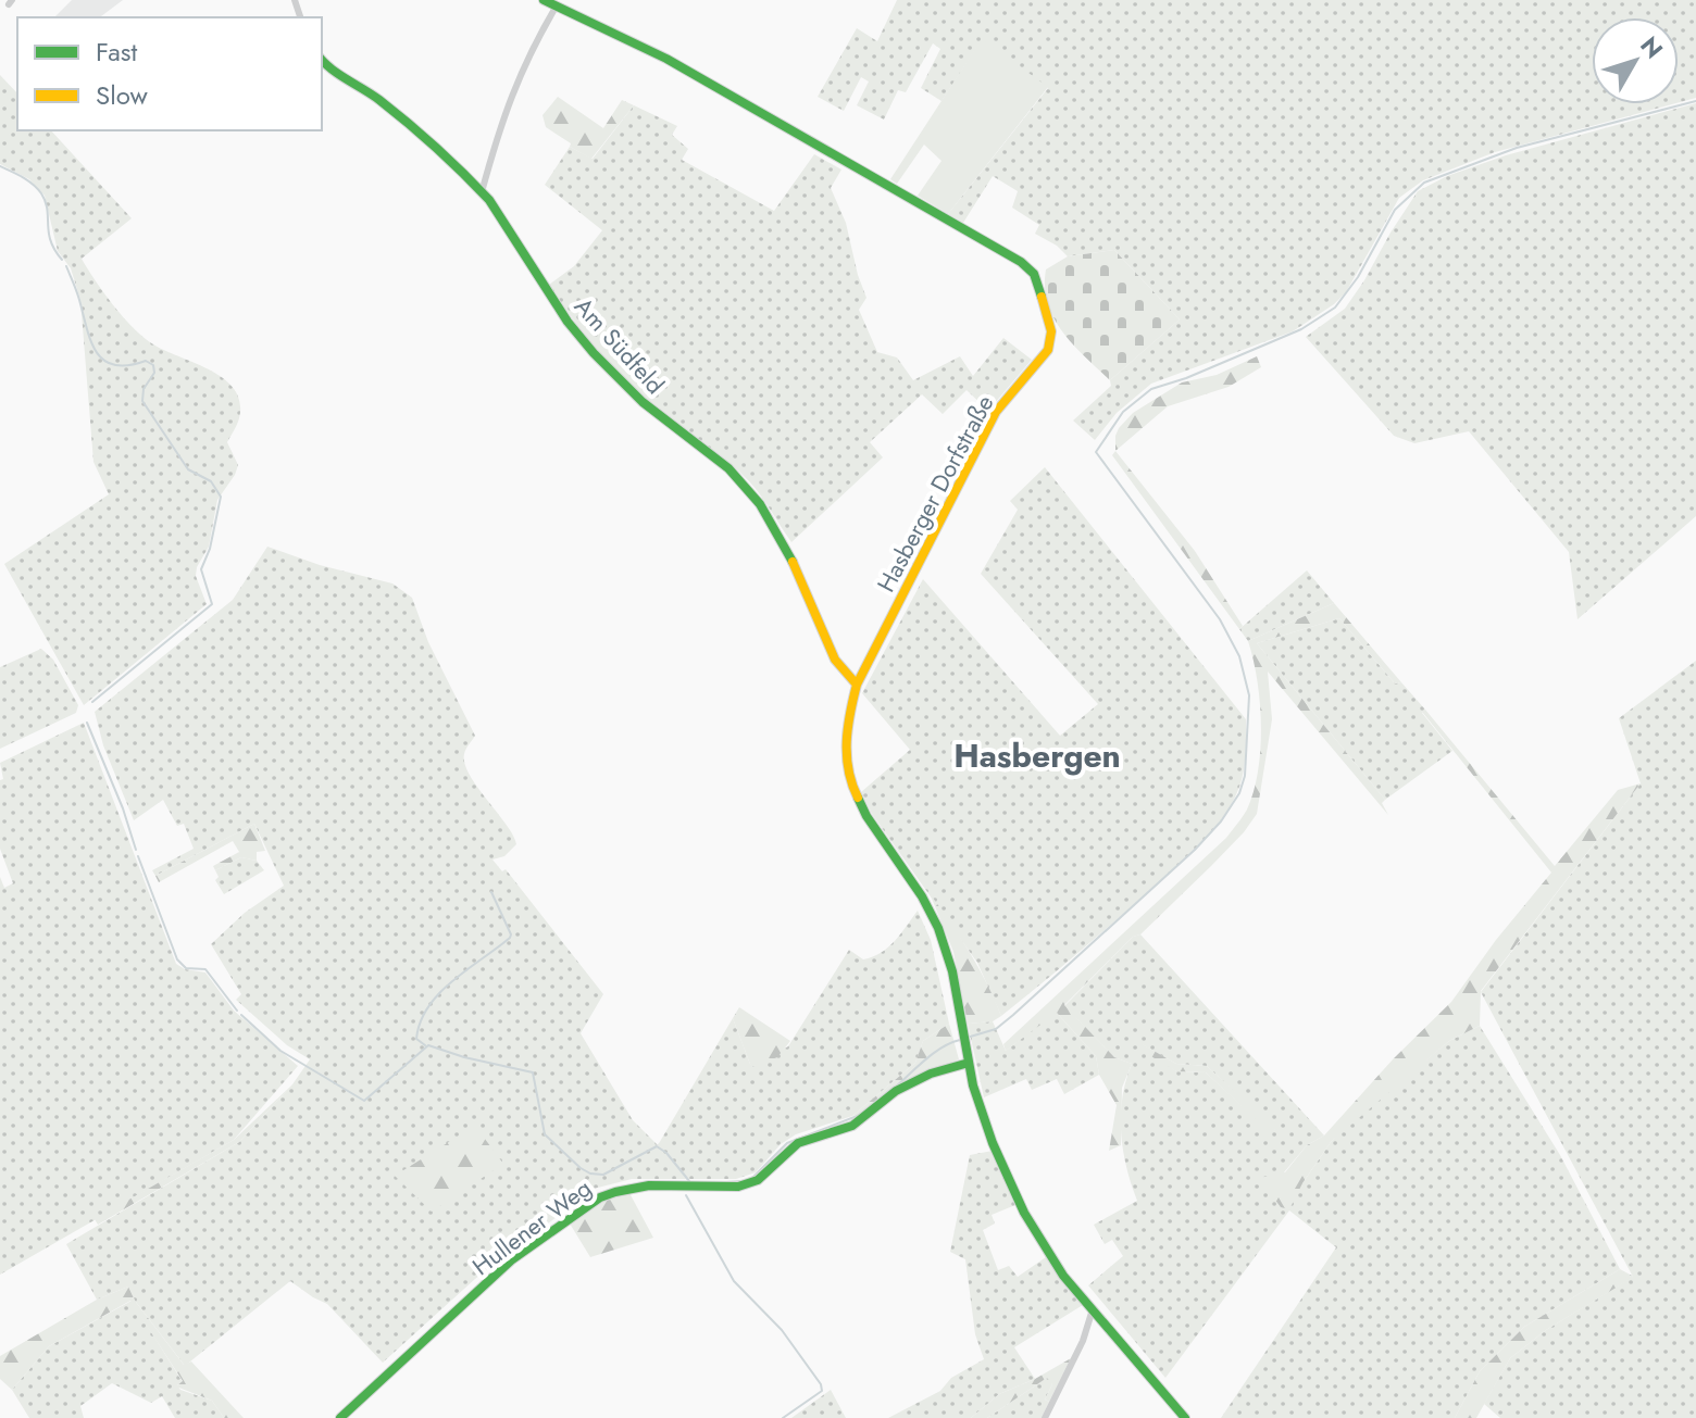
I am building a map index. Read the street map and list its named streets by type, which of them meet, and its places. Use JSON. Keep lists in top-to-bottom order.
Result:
{
  "streets": {
    "street": ["Am Südfeld", "Hasberger Dorfstraße", "Hullener Weg"]
  },
  "crossings": [
    ["Am Südfeld", "Hasberger Dorfstraße"],
    ["Hasberger Dorfstraße", "Hullener Weg"]
  ],
  "districts": ["Hasbergen"],
  "legend": ["Fast", "Slow"],
  "north": "top right"
}
